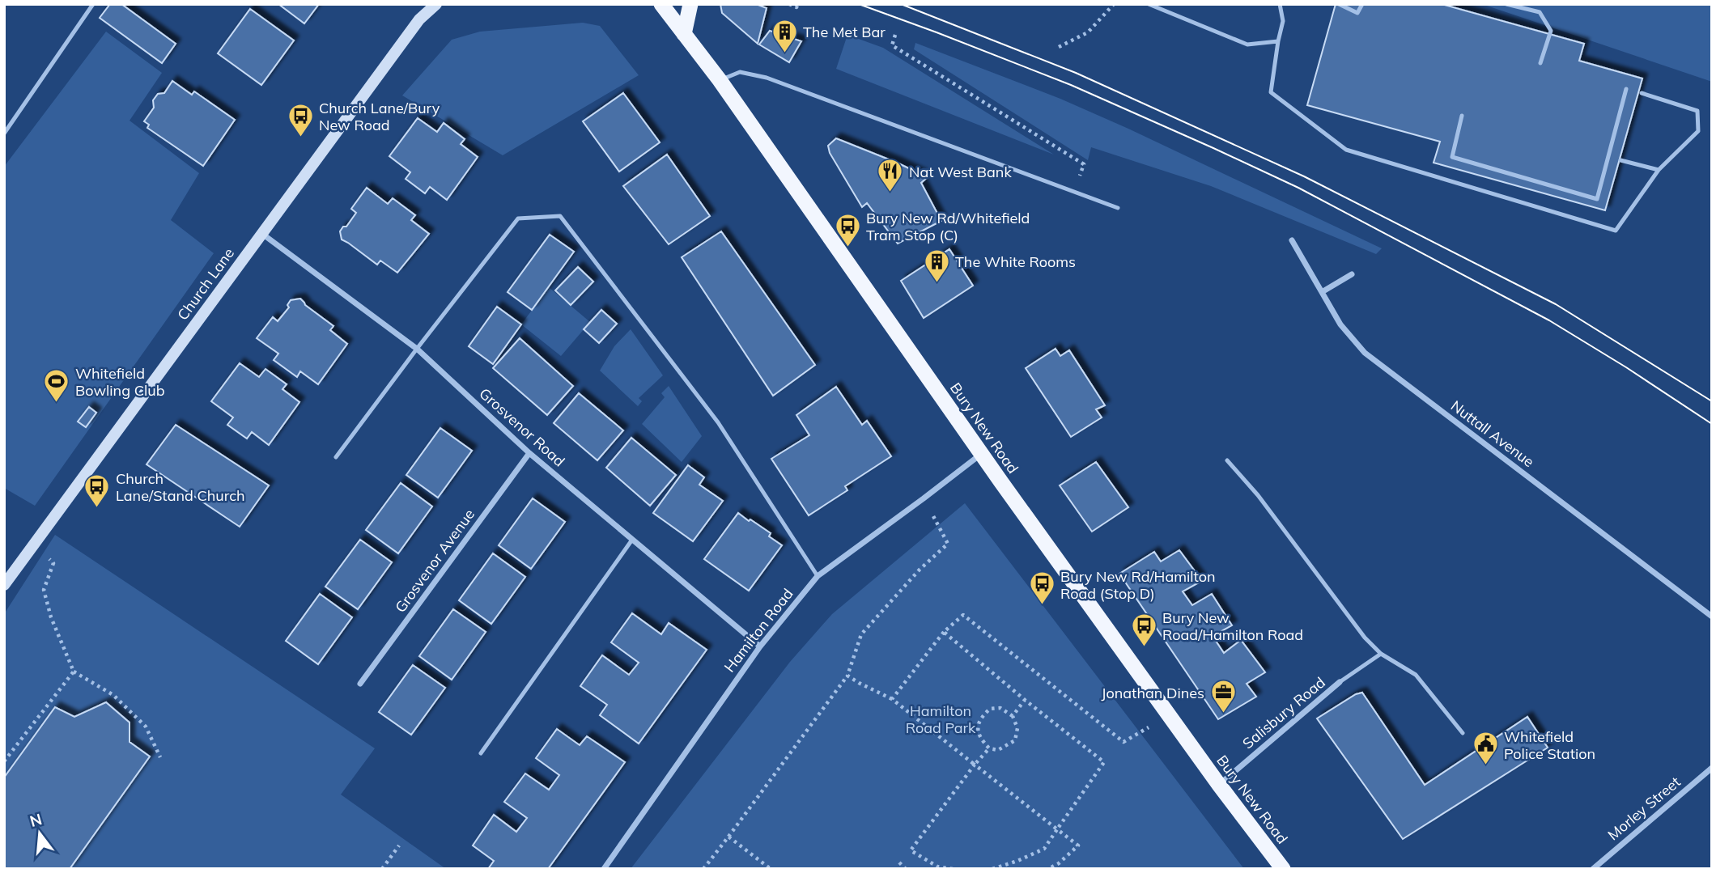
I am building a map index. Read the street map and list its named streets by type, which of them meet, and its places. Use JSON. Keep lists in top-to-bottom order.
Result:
{
  "streets": {
    "highway": ["Bury New Road"],
    "main road": ["Church Lane"],
    "street": [
      "Grosvenor Road",
      "Nuttall Avenue",
      "Grosvenor Avenue",
      "Hamilton Road",
      "Salisbury Road",
      "Morley Street"
    ]
  },
  "crossings": [
    ["Church Lane", "Grosvenor Road"],
    ["Grosvenor Road", "Grosvenor Avenue"],
    ["Grosvenor Road", "Hamilton Road"],
    ["Bury New Road", "Hamilton Road"],
    ["Bury New Road", "Salisbury Road"]
  ],
  "parks": ["Hamilton Road Park"],
  "places": {
    "building": ["The Met Bar", "The White Rooms"],
    "bus stop": [
      "Church Lane/Bury New Road",
      "Bury New Rd/Whitefield Tram Stop (C)",
      "Church Lane/Stand Church",
      "Bury New Rd/Hamilton Road (Stop D)",
      "Bury New Road/Hamilton Road"
    ],
    "restaurant": ["Nat West Bank"],
    "sports": ["Whitefield Bowling Club"],
    "office": ["Jonathan Dines"],
    "public building": ["Whitefield Police Station"]
  },
  "north": "top"
}
